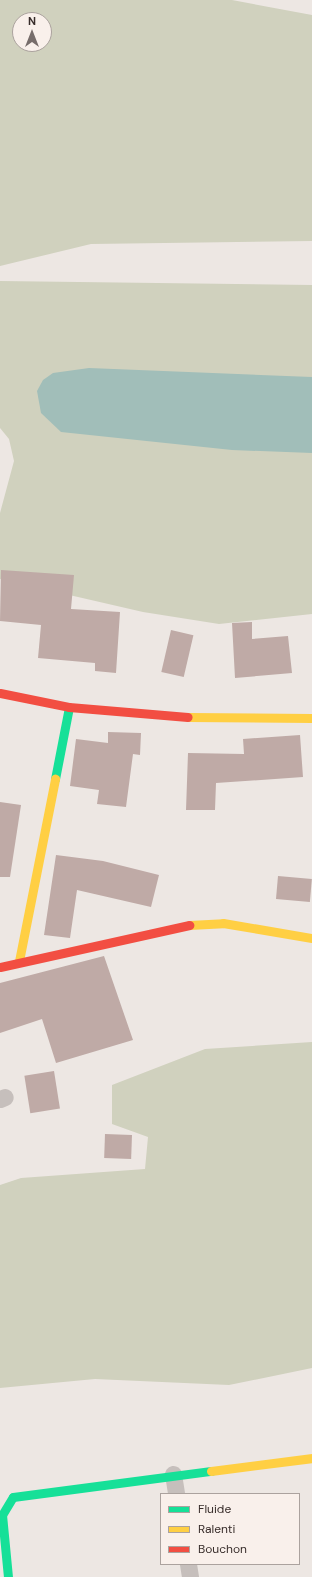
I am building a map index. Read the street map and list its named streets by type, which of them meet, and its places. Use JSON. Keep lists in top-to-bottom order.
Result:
{
  "legend": ["Fluide", "Ralenti", "Bouchon"],
  "north": "top"
}
